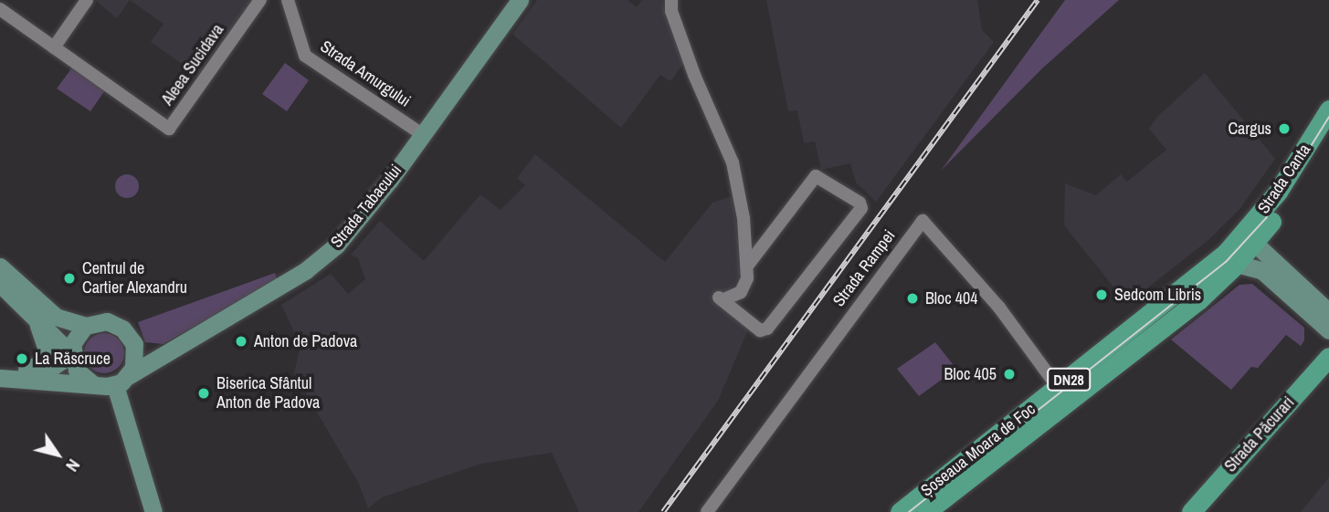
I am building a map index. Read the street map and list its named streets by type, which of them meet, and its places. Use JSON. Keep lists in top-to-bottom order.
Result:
{
  "streets": {
    "main road": [
      "Strada Canta",
      "DN28",
      "Strada Păcurari",
      "Șoseaua Moara de Foc"
    ],
    "street": [
      "Aleea Sucidava",
      "Strada Amurgului",
      "Strada Tabacului",
      "Strada Rampei"
    ]
  },
  "crossings": [
    ["Strada Amurgului", "Strada Tabacului"],
    ["Strada Canta", "Șoseaua Moara de Foc"],
    ["Strada Rampei", "Șoseaua Moara de Foc"]
  ],
  "places": [
    "Cargus",
    "Centrul de Cartier Alexandru",
    "Sedcom Libris",
    "Bloc 404",
    "Anton de Padova",
    "La Răscruce",
    "Bloc 405",
    "Biserica Sfântul Anton de Padova"
  ],
  "north": "bottom right"
}
